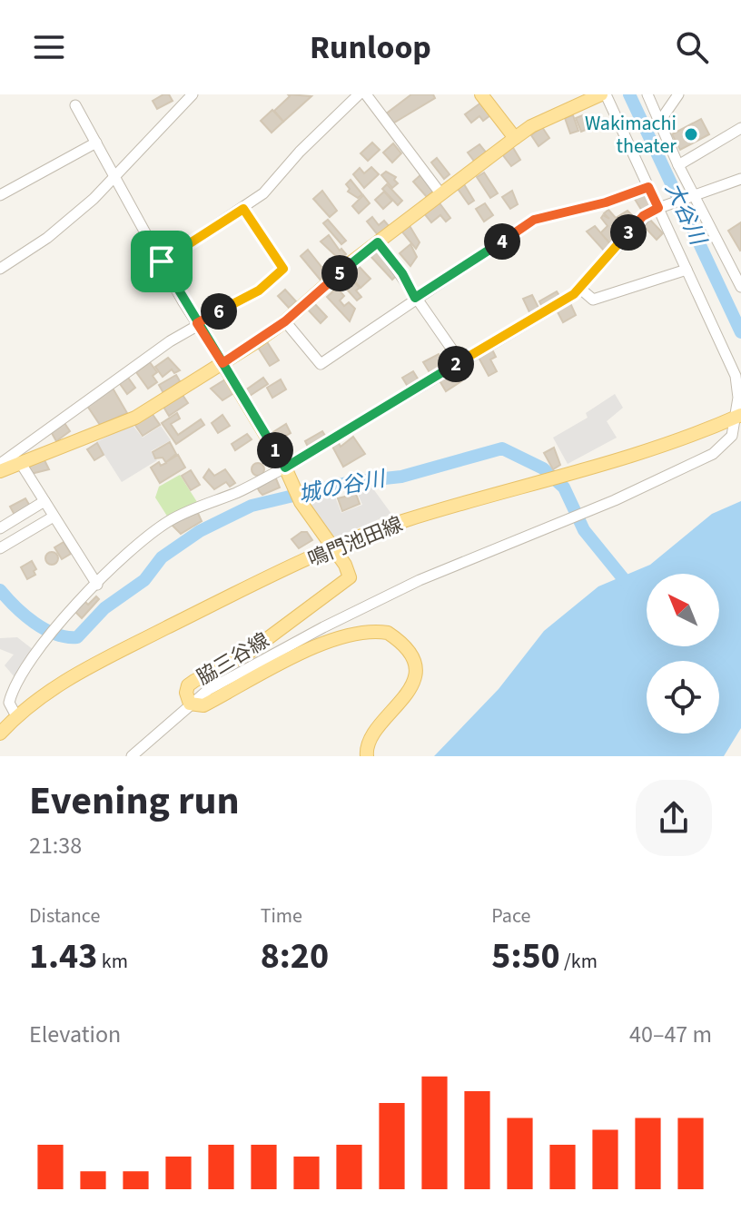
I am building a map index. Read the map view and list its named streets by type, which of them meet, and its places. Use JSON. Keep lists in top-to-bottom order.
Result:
{
  "streets": {
    "main road": ["鳴門池田線", "脇三谷線"]
  },
  "crossings": [
    ["鳴門池田線", "脇三谷線"]
  ],
  "water": ["大谷川", "城の谷川"],
  "places": ["Wakimachi theater"],
  "north": "top left",
  "page": {
    "header": "Runloop",
    "pins": [
      "3",
      "4",
      "5",
      "6",
      "2",
      "1"
    ],
    "heading": ["Evening run", "21:38"],
    "stats": [
      ["Distance", "1.43 km"],
      ["Time", "8:20"],
      ["Pace", "5:50 /km"]
    ],
    "chart": ["Elevation", "40–47 m"]
  }
}
